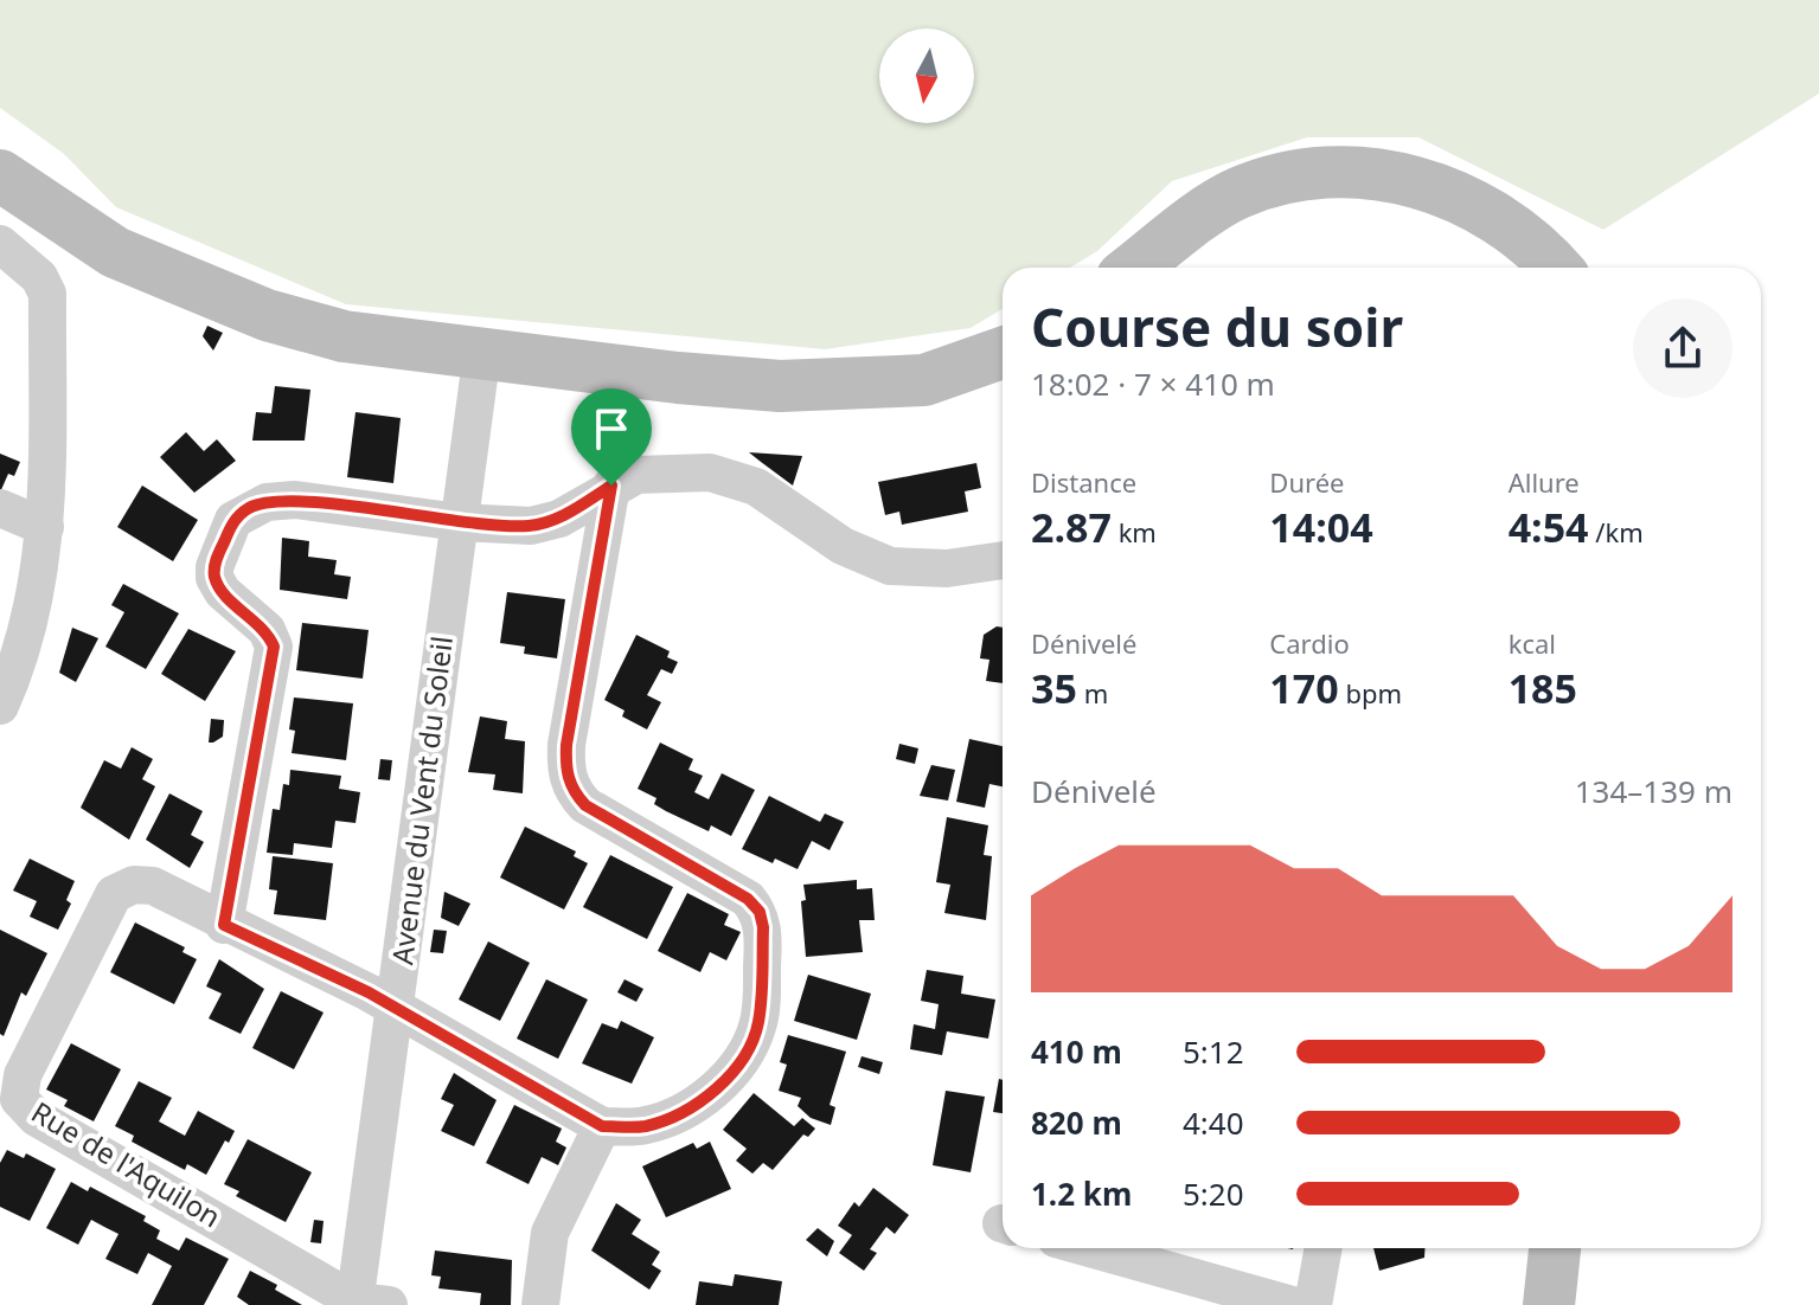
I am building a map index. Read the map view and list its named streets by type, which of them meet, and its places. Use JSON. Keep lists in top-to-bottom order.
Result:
{
  "streets": {
    "street": ["Avenue du Vent du Soleil", "Rue de l'Aquilon"]
  },
  "crossings": [
    ["Avenue du Vent du Soleil", "Rue de l'Aquilon"]
  ],
  "north": "bottom",
  "page": {
    "heading": ["Course du soir", "18:02 · 7 × 410 m"],
    "stats": [
      ["Distance", "2.87 km"],
      ["Durée", "14:04"],
      ["Allure", "4:54 /km"],
      ["Dénivelé", "35 m"],
      ["Cardio", "170 bpm"],
      ["kcal", "185"]
    ],
    "chart": ["Dénivelé", "134–139 m"],
    "list": [
      {
        "name": "410 m",
        "note": "5:12"
      },
      {
        "name": "820 m",
        "note": "4:40"
      },
      {
        "name": "1.2 km",
        "note": "5:20"
      }
    ]
  }
}
